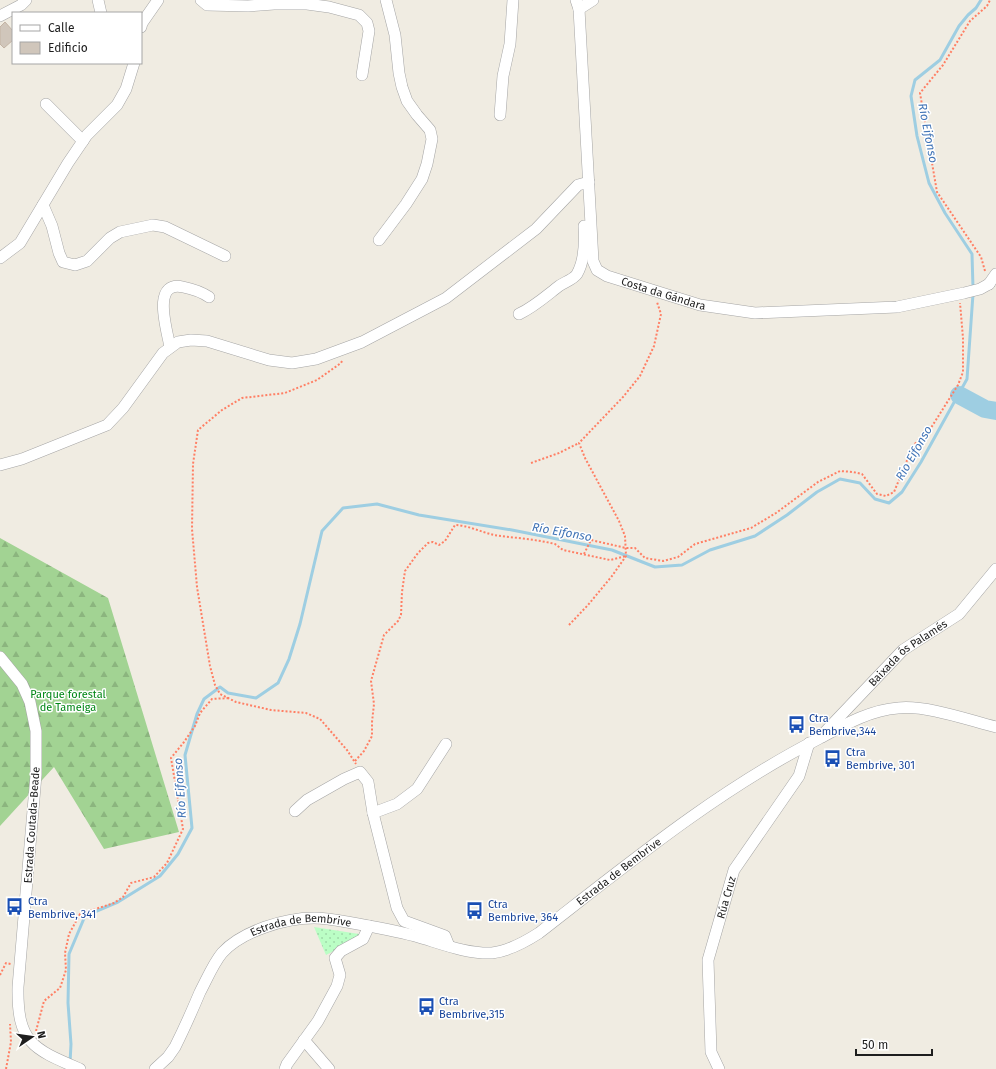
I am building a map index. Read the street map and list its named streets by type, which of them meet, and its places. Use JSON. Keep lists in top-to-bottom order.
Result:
{
  "streets": {
    "street": [
      "Costa da Gándara",
      "Baixada ós Palamés",
      "Estrada Coutada-Beade",
      "Estrada de Bembrive",
      "Rúa Cruz"
    ]
  },
  "crossings": [
    ["Baixada ós Palamés", "Estrada de Bembrive"],
    ["Estrada de Bembrive", "Rúa Cruz"]
  ],
  "water": ["Río Eifonso"],
  "parks": ["Parque forestal de Tameiga"],
  "places": {
    "bus stop": [
      "Ctra Bembrive,344",
      "Ctra Bembrive, 301",
      "Ctra Bembrive, 341",
      "Ctra Bembrive, 364",
      "Ctra Bembrive,315"
    ]
  },
  "legend": ["Calle", "Edificio"],
  "scale_bar": "50 m",
  "north": "right"
}
